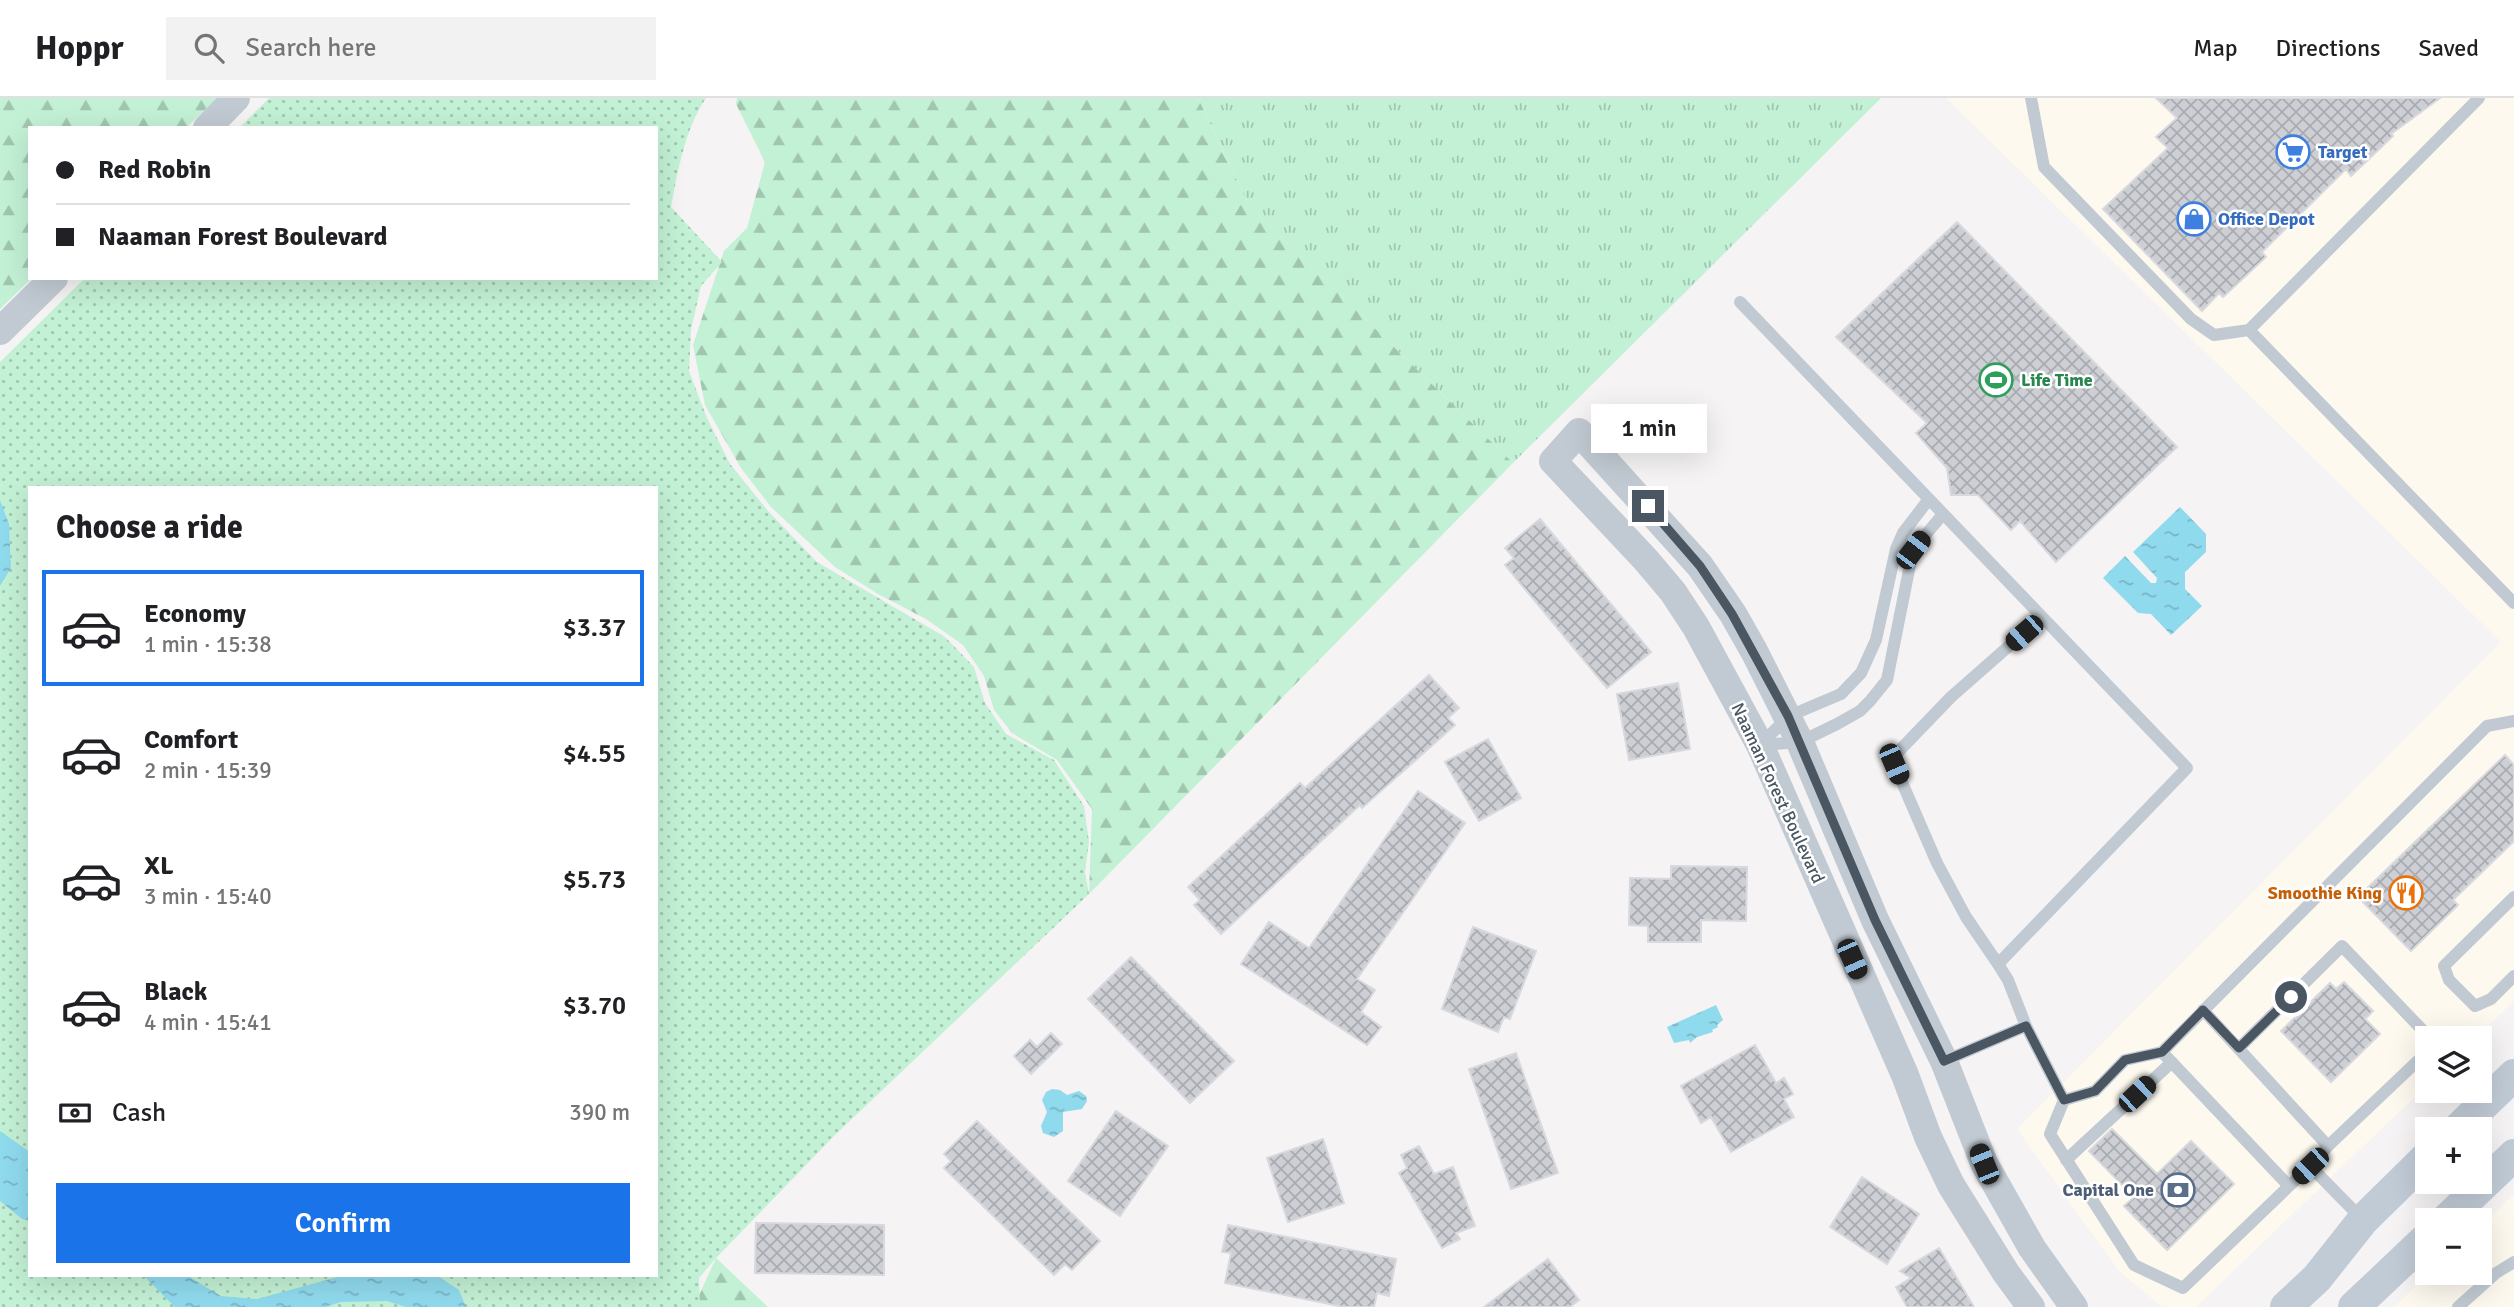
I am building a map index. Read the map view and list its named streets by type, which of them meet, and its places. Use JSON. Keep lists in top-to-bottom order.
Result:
{
  "streets": {
    "street": ["Naaman Forest Boulevard"]
  },
  "places": {
    "supermarket": ["Target"],
    "shop": ["Office Depot"],
    "sports": ["Life Time"],
    "restaurant": ["Smoothie King"],
    "bank": ["Capital One"]
  },
  "page": {
    "header": "Hoppr",
    "search": "Search here",
    "nav": ["Map", "Directions", "Saved"],
    "banner": ["Red Robin", "Naaman Forest Boulevard"],
    "bubble": "1 min",
    "heading": "Choose a ride",
    "list": [
      {
        "name": "Economy",
        "note": "1 min · 15:38",
        "value": "$3.37"
      },
      {
        "name": "Comfort",
        "note": "2 min · 15:39",
        "value": "$4.55"
      },
      {
        "name": "XL",
        "note": "3 min · 15:40",
        "value": "$5.73"
      },
      {
        "name": "Black",
        "note": "4 min · 15:41",
        "value": "$3.70"
      }
    ],
    "map_buttons": ["+", "−"],
    "pay": ["Cash", "390 m"],
    "buttons": "Confirm"
  }
}
